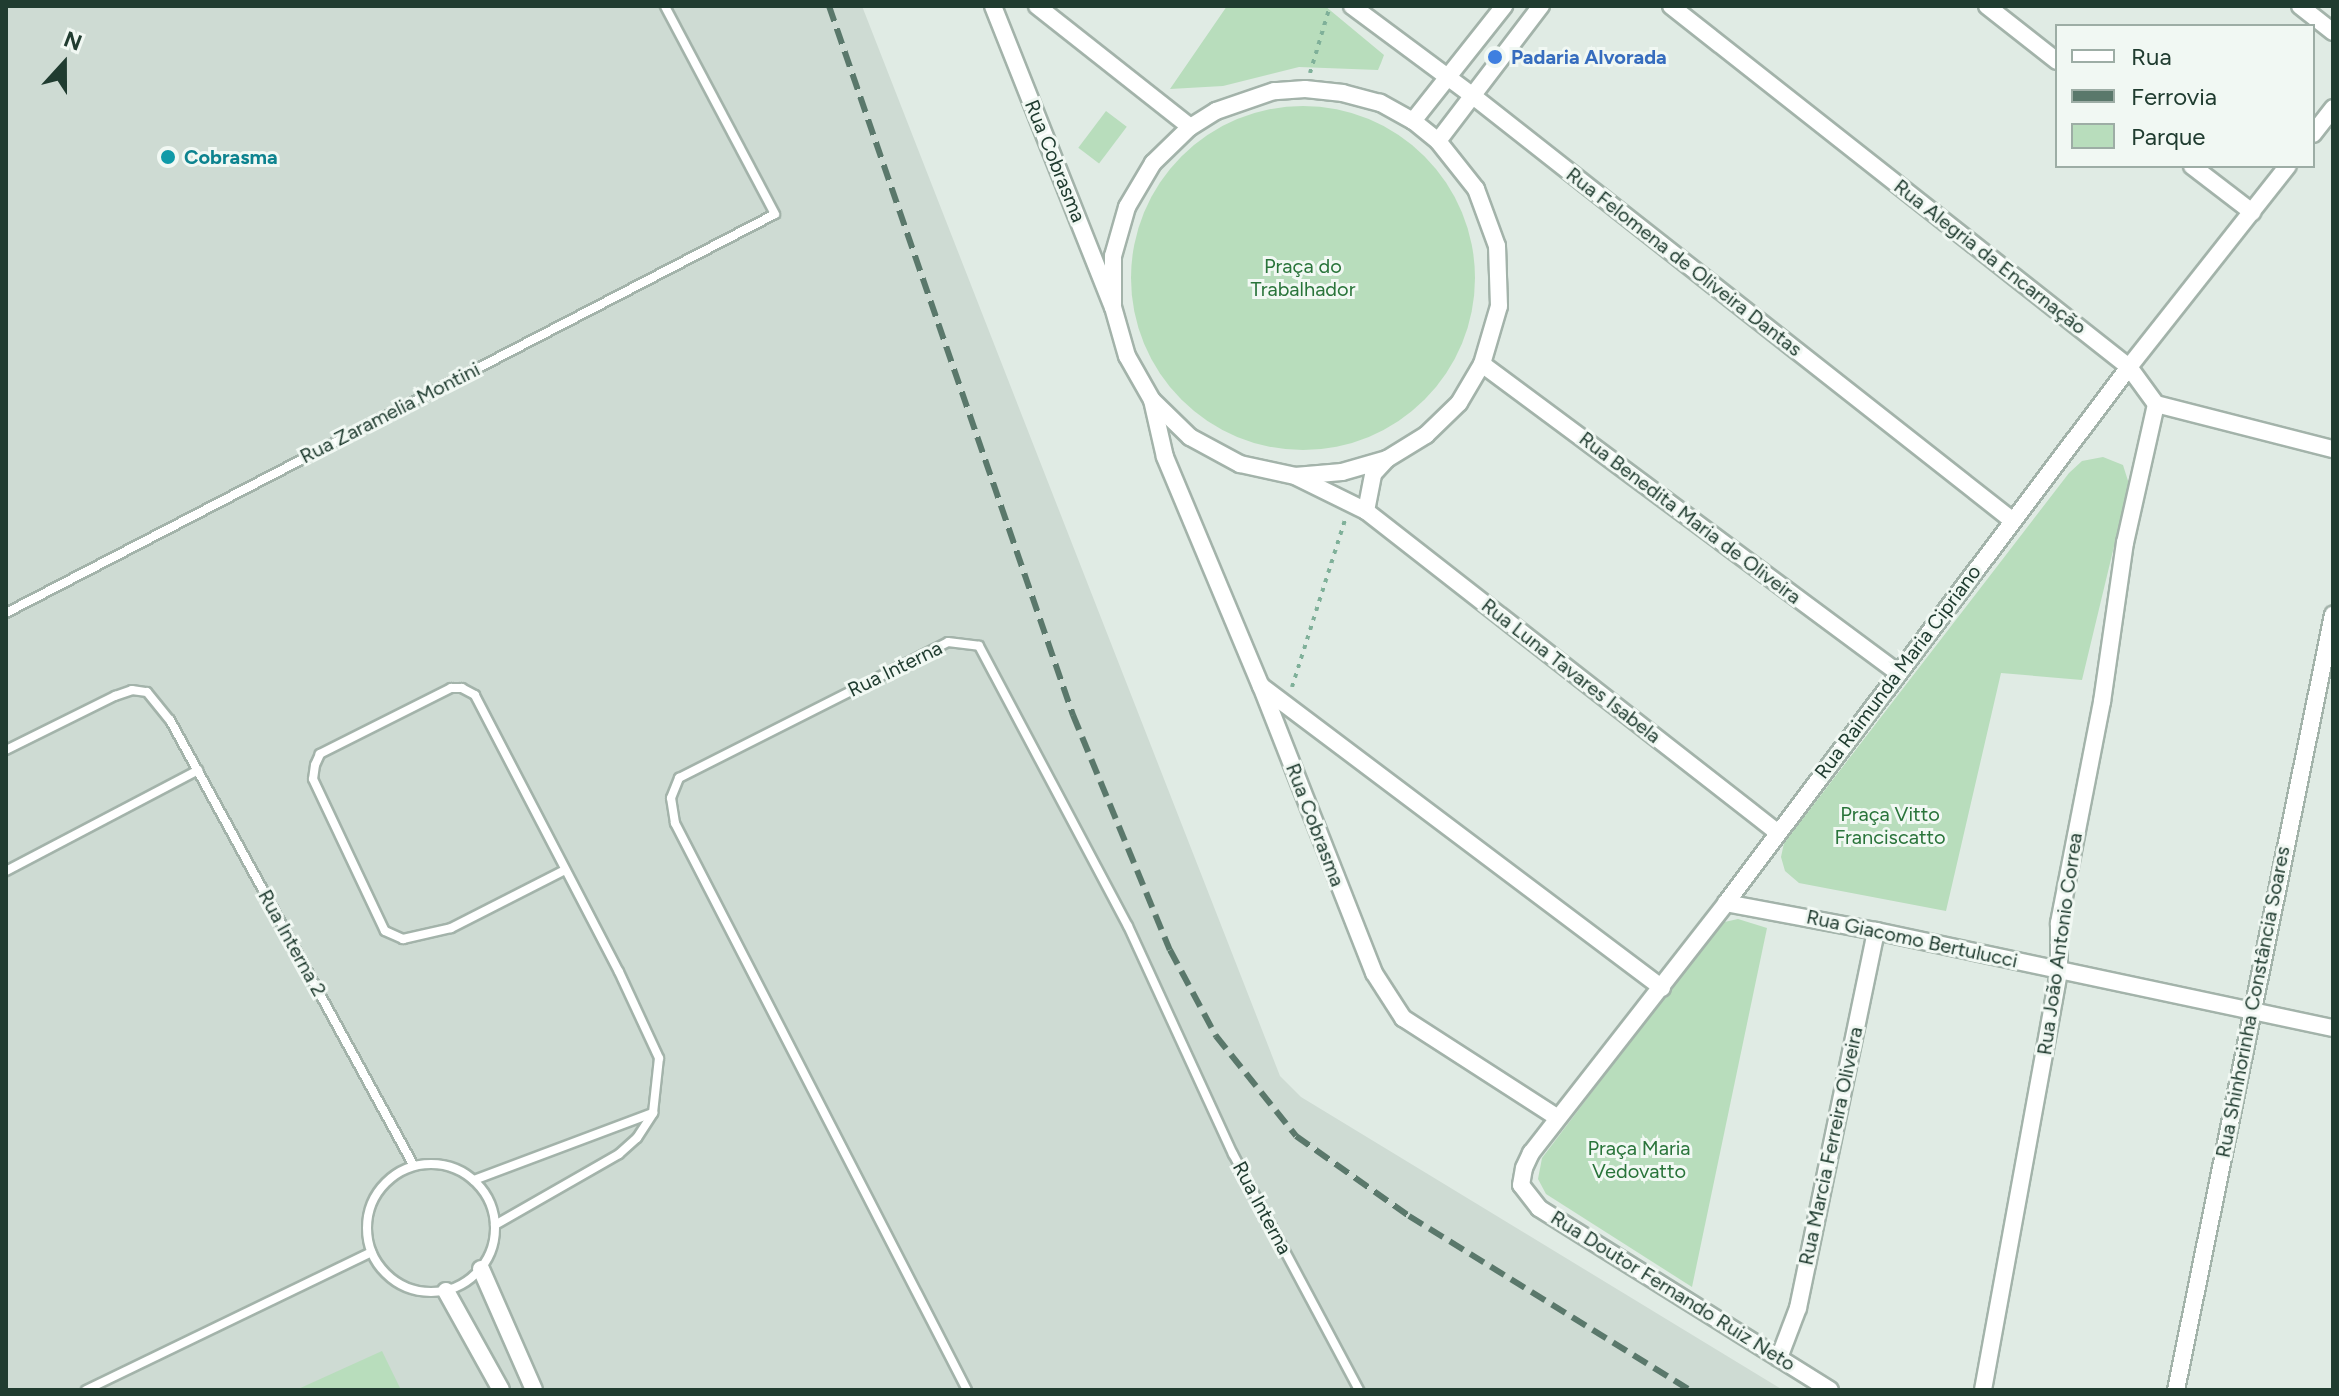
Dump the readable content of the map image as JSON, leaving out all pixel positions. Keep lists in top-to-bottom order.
{
  "streets": {
    "street": [
      "Rua Cobrasma",
      "Rua Alegria da Encarnação",
      "Rua Felomena de Oliveira Dantas",
      "Rua Benedita Maria de Oliveira",
      "Rua Luna Tavares Isabela",
      "Rua Raimunda Maria Cipriano",
      "Rua Giacomo Bertulucci",
      "Rua João Antonio Correa",
      "Rua Shinhorinha Constância Soares",
      "Rua Marcia Ferreira Oliveira",
      "Rua Doutor Fernando Ruiz Neto"
    ],
    "lane": ["Rua Zaramelia Montini", "Rua Interna", "Rua Interna 2"]
  },
  "crossings": [
    ["Rua Cobrasma", "Rua Raimunda Maria Cipriano"],
    ["Rua Alegria da Encarnação", "Rua Raimunda Maria Cipriano"],
    ["Rua Alegria da Encarnação", "Rua João Antonio Correa"],
    ["Rua Felomena de Oliveira Dantas", "Rua Raimunda Maria Cipriano"],
    ["Rua Benedita Maria de Oliveira", "Rua Raimunda Maria Cipriano"],
    ["Rua Luna Tavares Isabela", "Rua Raimunda Maria Cipriano"],
    ["Rua Raimunda Maria Cipriano", "Rua Giacomo Bertulucci"],
    ["Rua Raimunda Maria Cipriano", "Rua Doutor Fernando Ruiz Neto"],
    ["Rua Giacomo Bertulucci", "Rua João Antonio Correa"],
    ["Rua Giacomo Bertulucci", "Rua Shinhorinha Constância Soares"],
    ["Rua Giacomo Bertulucci", "Rua Marcia Ferreira Oliveira"],
    ["Rua Marcia Ferreira Oliveira", "Rua Doutor Fernando Ruiz Neto"]
  ],
  "parks": ["Praça do Trabalhador", "Praça Vitto Franciscatto", "Praça Maria Vedovatto"],
  "places": ["Padaria Alvorada", "Cobrasma"],
  "legend": ["Rua", "Ferrovia", "Parque"],
  "north": "top"
}
